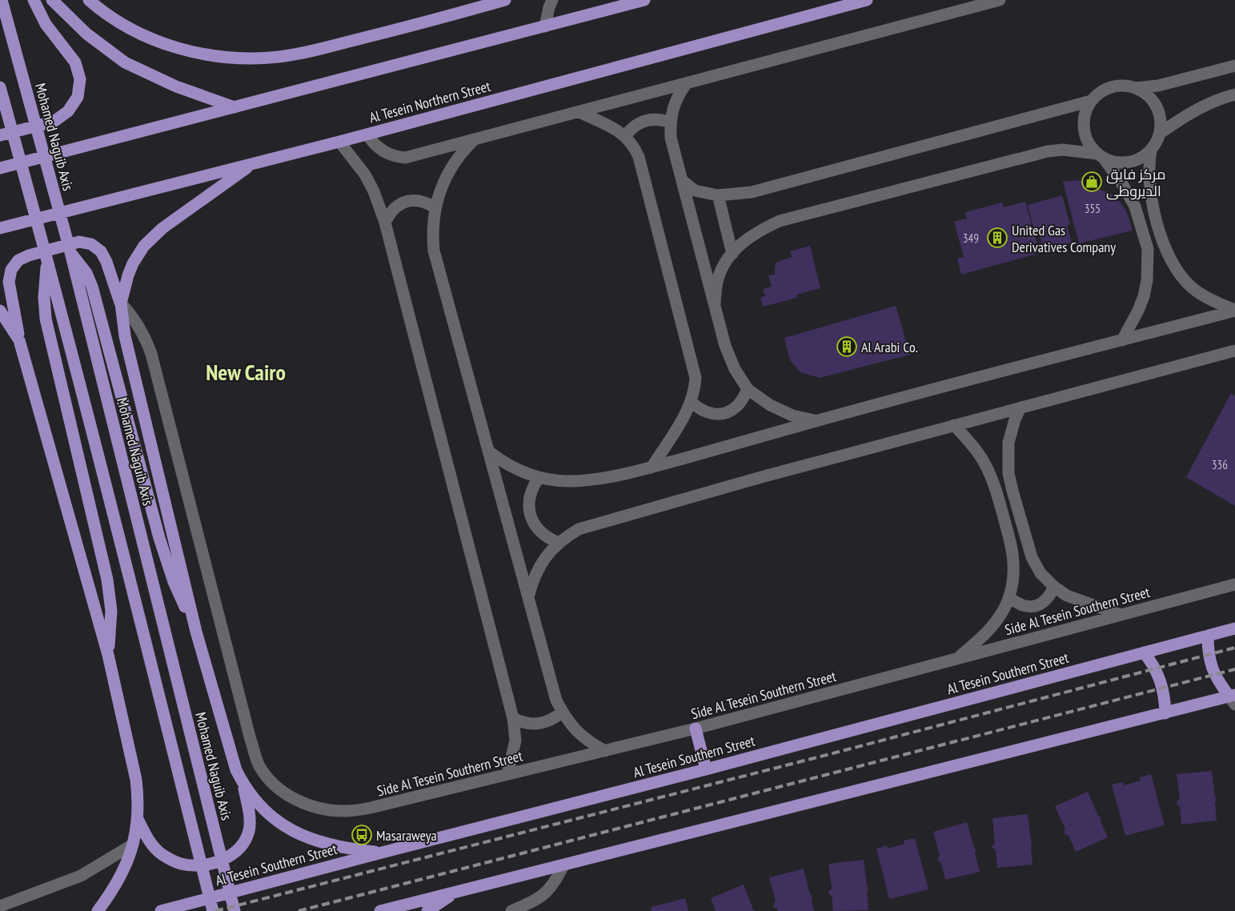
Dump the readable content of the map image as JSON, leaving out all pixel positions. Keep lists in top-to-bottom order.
{
  "streets": {
    "main road": ["Al Tesein Northern Street", "Mohamed Naguib Axis", "Al Tesein Southern Street"],
    "street": ["Side Al Tesein Southern Street"]
  },
  "districts": ["New Cairo"],
  "places": {
    "shop": ["مركز فايق الديروطى"],
    "building": ["United Gas Derivatives Company", "Al Arabi Co."],
    "bus stop": ["Masaraweya"]
  },
  "house_numbers": ["355", "349", "336"]
}
